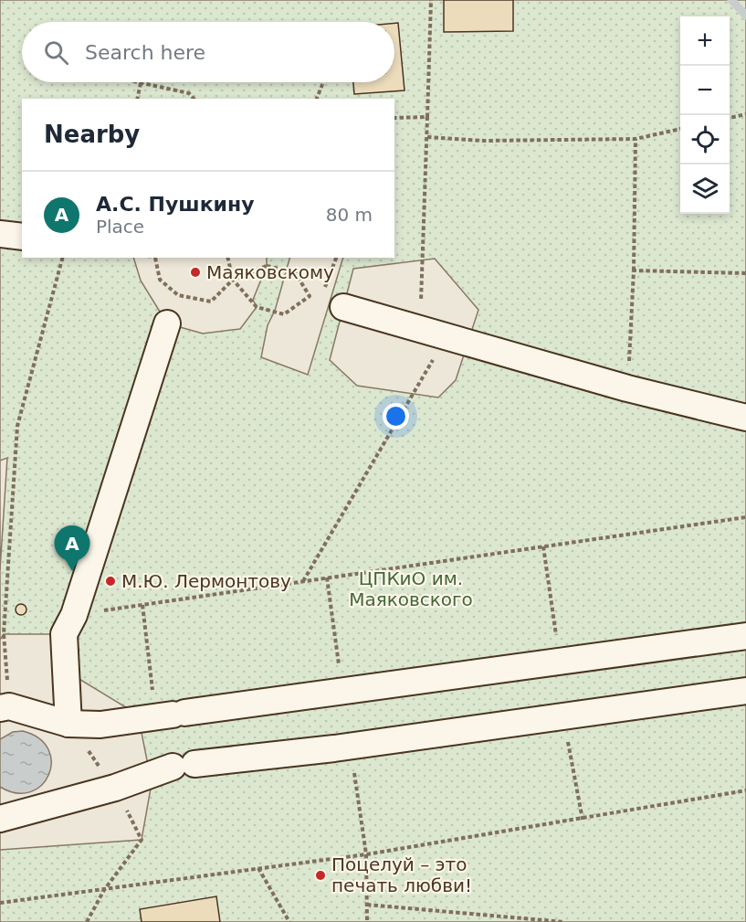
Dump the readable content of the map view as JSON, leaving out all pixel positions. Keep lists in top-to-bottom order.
{
  "parks": ["ЦПКиО им. Маяковского"],
  "places": ["Маяковскому", "М.Ю. Лермонтову", "Поцелуй – это печать любви!"],
  "page": {
    "map_buttons": ["+", "−"],
    "search": "Search here",
    "heading": "Nearby",
    "list": [
      {
        "mark": "A",
        "name": "А.С. Пушкину",
        "note": "Place",
        "value": "80 m"
      }
    ],
    "pins": "A"
  }
}
